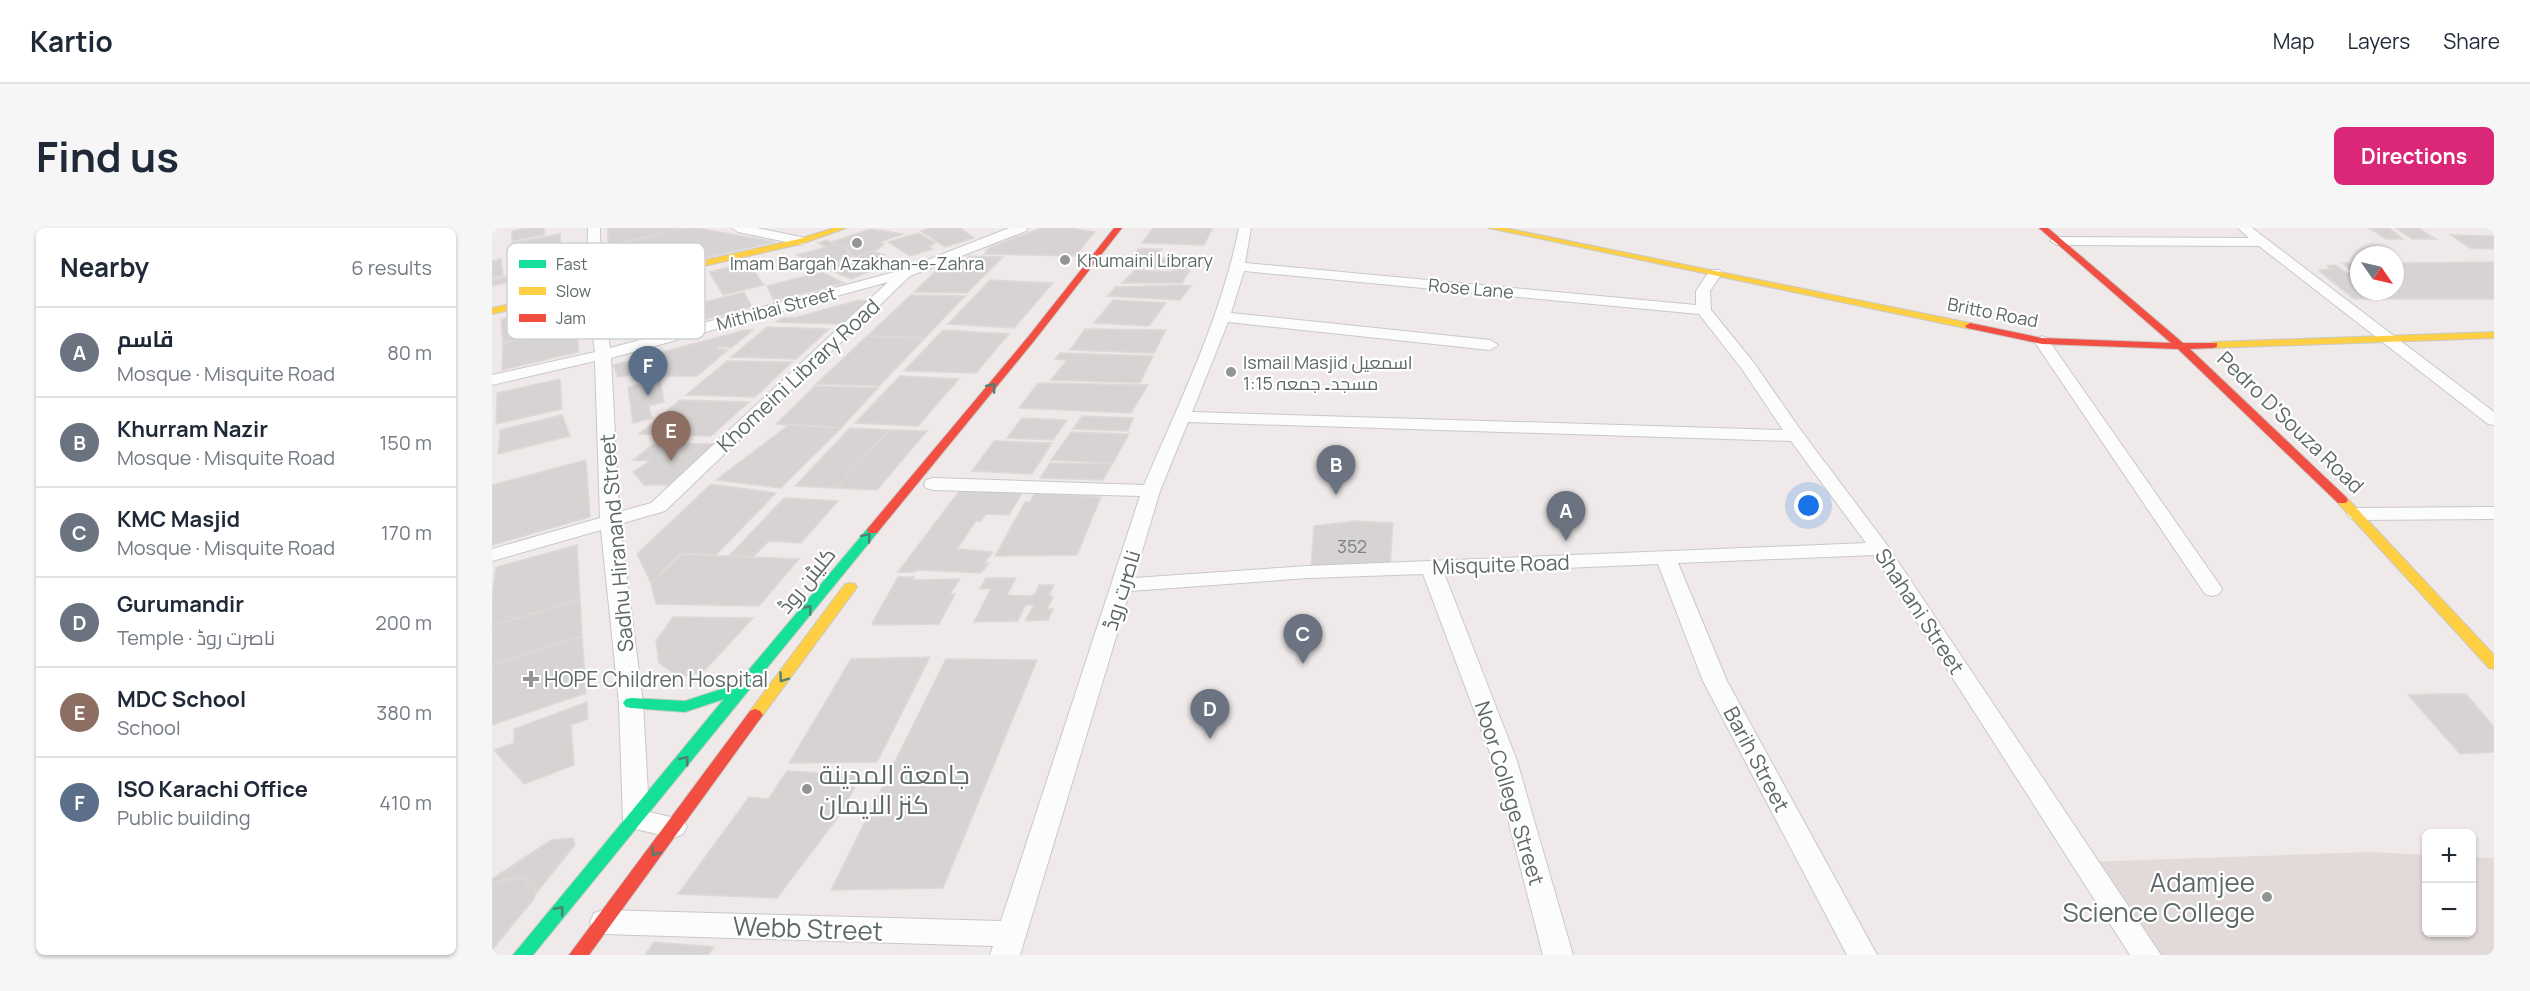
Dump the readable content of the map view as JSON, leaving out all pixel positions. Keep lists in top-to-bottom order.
{
  "streets": {
    "street": [
      "Rose Lane",
      "Mithibai Street",
      "Britto Road",
      "Khomeini Library Road",
      "Pedro D'Souza Road",
      "Sadhu Hiranand Street",
      "Misquite Road",
      "کلیٹن روڈ",
      "ناصرت روڈ",
      "Shahani Street",
      "Barih Street",
      "Noor College Street",
      "Webb Street"
    ]
  },
  "crossings": [
    ["Rose Lane", "ناصرت روڈ"],
    ["Rose Lane", "Shahani Street"],
    ["Mithibai Street", "Khomeini Library Road"],
    ["Mithibai Street", "Sadhu Hiranand Street"],
    ["Britto Road", "Pedro D'Souza Road"],
    ["Khomeini Library Road", "Sadhu Hiranand Street"],
    ["Sadhu Hiranand Street", "کلیٹن روڈ"],
    ["Misquite Road", "ناصرت روڈ"],
    ["Misquite Road", "Shahani Street"],
    ["Misquite Road", "Barih Street"],
    ["Misquite Road", "Noor College Street"],
    ["کلیٹن روڈ", "Webb Street"],
    ["ناصرت روڈ", "Webb Street"]
  ],
  "places": {
    "other": [
      "Imam Bargah Azakhan-e-Zahra",
      "Khumaini Library",
      "Ismail Masjid اسمعیل مسجد۔ جمعہ 1:15",
      "جامعة المدينة كنز الايمان",
      "Adamjee Science College"
    ],
    "health": ["HOPE Children Hospital"]
  },
  "house_numbers": ["352"],
  "legend": ["Fast", "Slow", "Jam"],
  "north": "bottom right",
  "page": {
    "header": "Kartio",
    "nav": ["Map", "Layers", "Share"],
    "title": "Find us",
    "buttons": "Directions",
    "heading": ["Nearby", "6 results"],
    "list": [
      {
        "mark": "A",
        "name": "قاسم",
        "note": "Mosque · Misquite Road",
        "value": "80 m"
      },
      {
        "mark": "B",
        "name": "Khurram Nazir",
        "note": "Mosque · Misquite Road",
        "value": "150 m"
      },
      {
        "mark": "C",
        "name": "KMC Masjid",
        "note": "Mosque · Misquite Road",
        "value": "170 m"
      },
      {
        "mark": "D",
        "name": "Gurumandir",
        "note": "Temple · ناصرت روڈ",
        "value": "200 m"
      },
      {
        "mark": "E",
        "name": "MDC School",
        "note": "School",
        "value": "380 m"
      },
      {
        "mark": "F",
        "name": "ISO Karachi Office",
        "note": "Public building",
        "value": "410 m"
      }
    ],
    "pins": [
      "F",
      "E",
      "B",
      "A",
      "C",
      "D"
    ],
    "map_buttons": ["+", "−"]
  }
}
